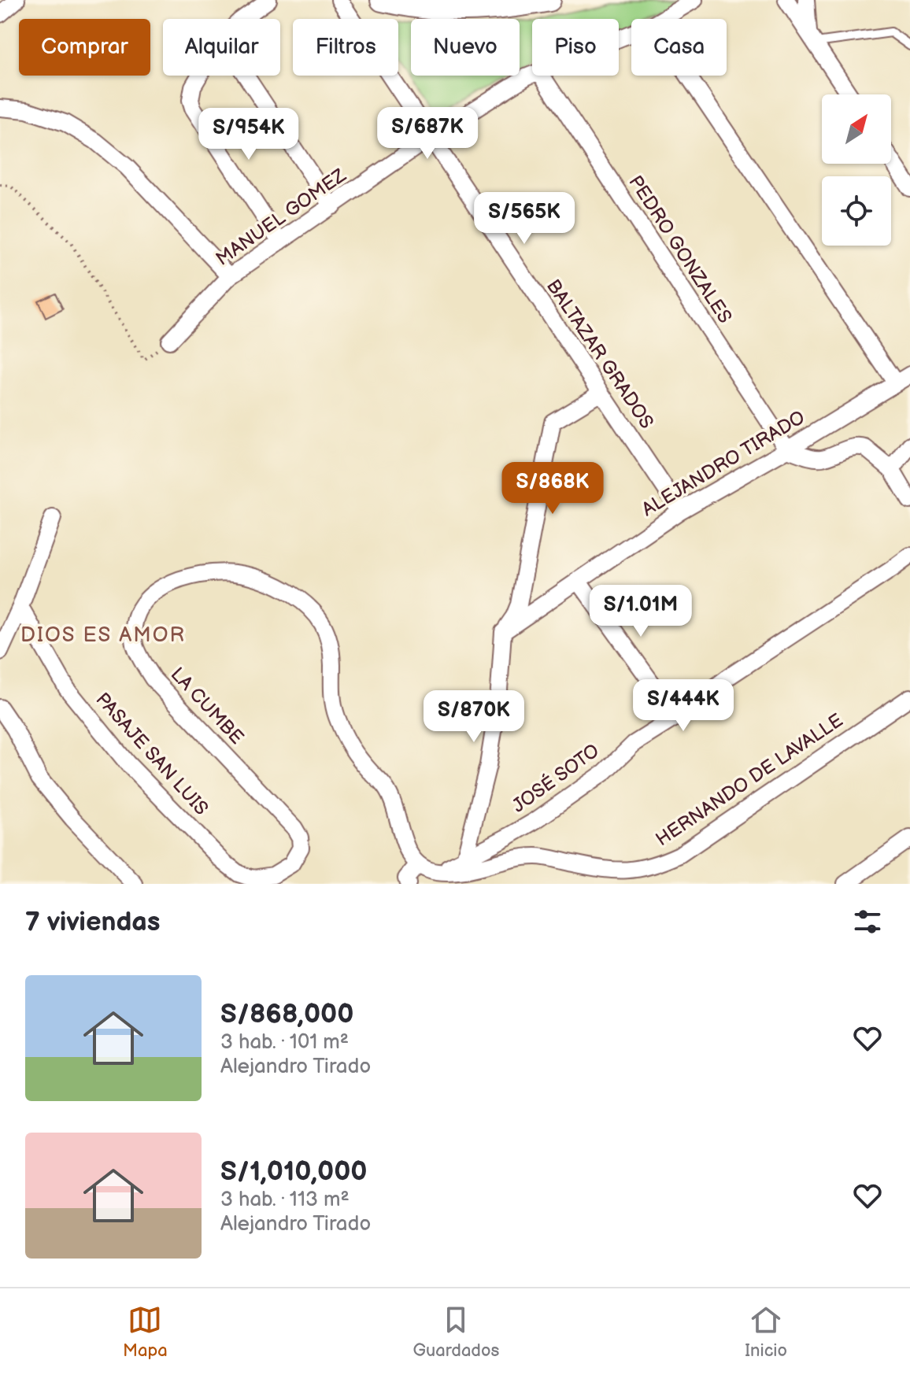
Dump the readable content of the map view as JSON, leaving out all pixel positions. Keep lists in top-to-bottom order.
{
  "streets": {
    "street": [
      "MANUEL GOMEZ",
      "PEDRO GONZALES",
      "BALTAZAR GRADOS",
      "ALEJANDRO TIRADO",
      "LA CUMBE",
      "PASAJE SAN LUIS",
      "JOSÉ SOTO",
      "HERNANDO DE LAVALLE"
    ]
  },
  "crossings": [
    ["MANUEL GOMEZ", "BALTAZAR GRADOS"],
    ["PEDRO GONZALES", "ALEJANDRO TIRADO"],
    ["BALTAZAR GRADOS", "ALEJANDRO TIRADO"],
    ["LA CUMBE", "PASAJE SAN LUIS"],
    ["LA CUMBE", "HERNANDO DE LAVALLE"],
    ["JOSÉ SOTO", "HERNANDO DE LAVALLE"]
  ],
  "districts": ["DIOS ES AMOR"],
  "north": "top right",
  "page": {
    "chip": [
      "Comprar",
      "Alquilar",
      "Filtros",
      "Nuevo",
      "Piso",
      "Casa"
    ],
    "price": [
      "S/687K",
      "S/954K",
      "S/565K",
      "S/868K",
      "S/1.01M",
      "S/444K",
      "S/870K"
    ],
    "heading": "7 viviendas",
    "list": [
      {
        "name": "S/868,000",
        "note": "3 hab. · 101 m² · Alejandro Tirado"
      },
      {
        "name": "S/1,010,000",
        "note": "3 hab. · 113 m² · Alejandro Tirado"
      }
    ],
    "tabs": ["Mapa", "Guardados", "Inicio"]
  }
}
